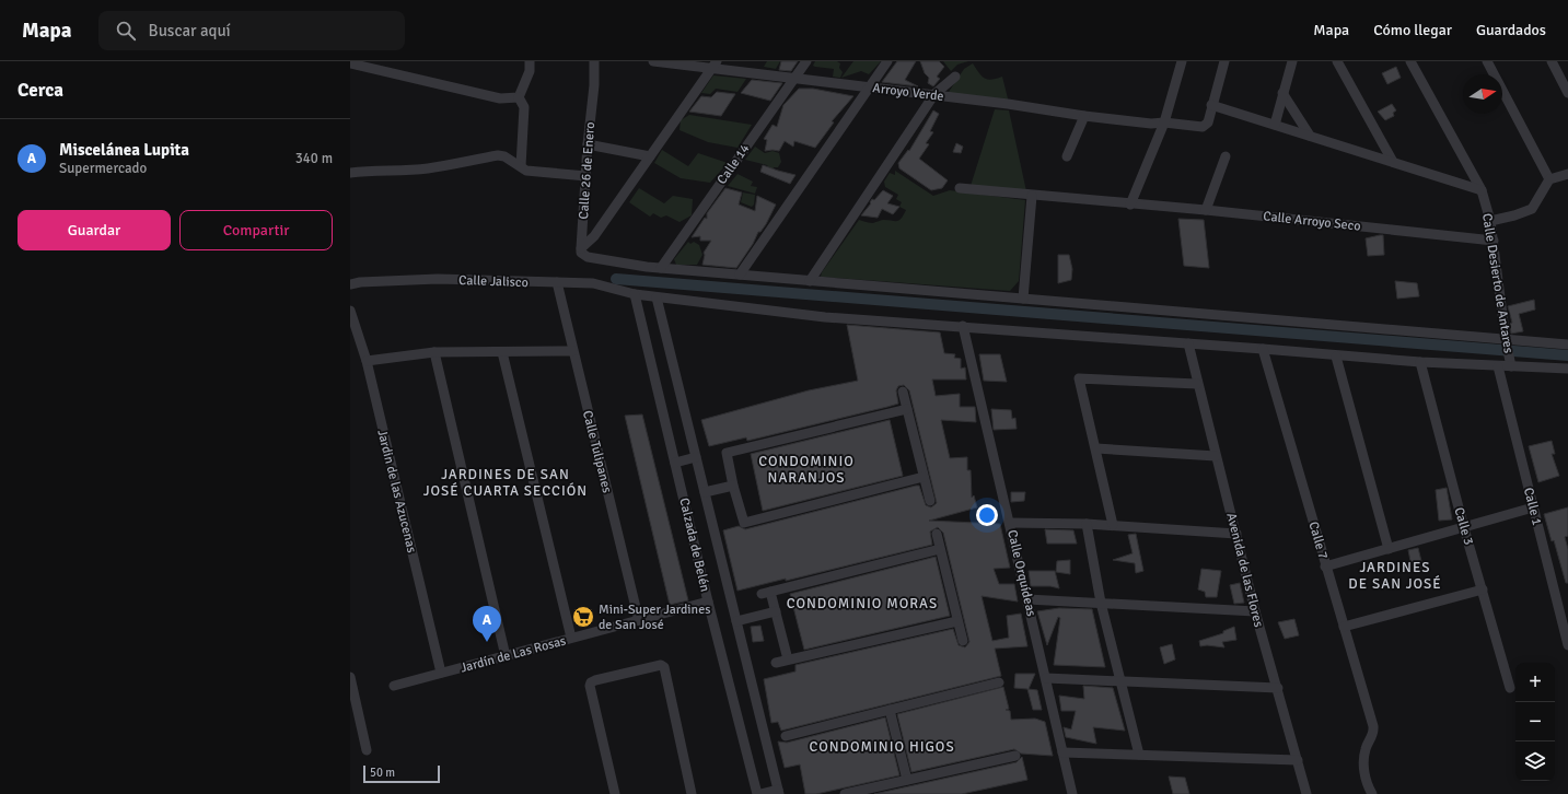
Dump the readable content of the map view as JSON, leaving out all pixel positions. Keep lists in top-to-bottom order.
{
  "streets": {
    "street": [
      "Arroyo Verde",
      "Calle 14",
      "Calle 26 de Enero",
      "Calle Arroyo Seco",
      "Calle Jalisco",
      "Calle Desierto de Antares",
      "Calle Tulipanes",
      "Jardin de las Azucenas",
      "Calle 1",
      "Calle 3",
      "Calle 7",
      "Calzada de Belén",
      "Avenida de las Flores",
      "Calle Orquídeas",
      "Jardín de Las Rosas"
    ]
  },
  "crossings": [
    ["Arroyo Verde", "Calle 14"],
    ["Calle Arroyo Seco", "Calle Desierto de Antares"],
    ["Calle Jalisco", "Calle Desierto de Antares"],
    ["Calle Jalisco", "Calle Tulipanes"],
    ["Calle Jalisco", "Calle 1"],
    ["Calle Jalisco", "Calle 3"],
    ["Calle Jalisco", "Calle 7"],
    ["Calle Jalisco", "Calzada de Belén"],
    ["Calle Jalisco", "Avenida de las Flores"],
    ["Calle Jalisco", "Calle Orquídeas"],
    ["Calle Tulipanes", "Jardín de Las Rosas"],
    ["Jardin de las Azucenas", "Jardín de Las Rosas"],
    ["Calzada de Belén", "Jardín de Las Rosas"]
  ],
  "districts": [
    "CONDOMINIO NARANJOS",
    "JARDINES DE SAN JOSÉ CUARTA SECCIÓN",
    "JARDINES DE SAN JOSÉ",
    "CONDOMINIO MORAS",
    "CONDOMINIO HIGOS"
  ],
  "places": {
    "supermarket": ["Mini-Super Jardines de San José"]
  },
  "scale_bar": "50 m",
  "north": "right",
  "page": {
    "header": "Mapa",
    "search": "Buscar aquí",
    "nav": ["Mapa", "Cómo llegar", "Guardados"],
    "heading": "Cerca",
    "list": [
      {
        "mark": "A",
        "name": "Miscelánea Lupita",
        "note": "Supermercado",
        "value": "340 m"
      }
    ],
    "buttons": ["Guardar", "Compartir"],
    "pins": "A",
    "map_buttons": ["+", "−"],
    "scale": "50 m"
  }
}
